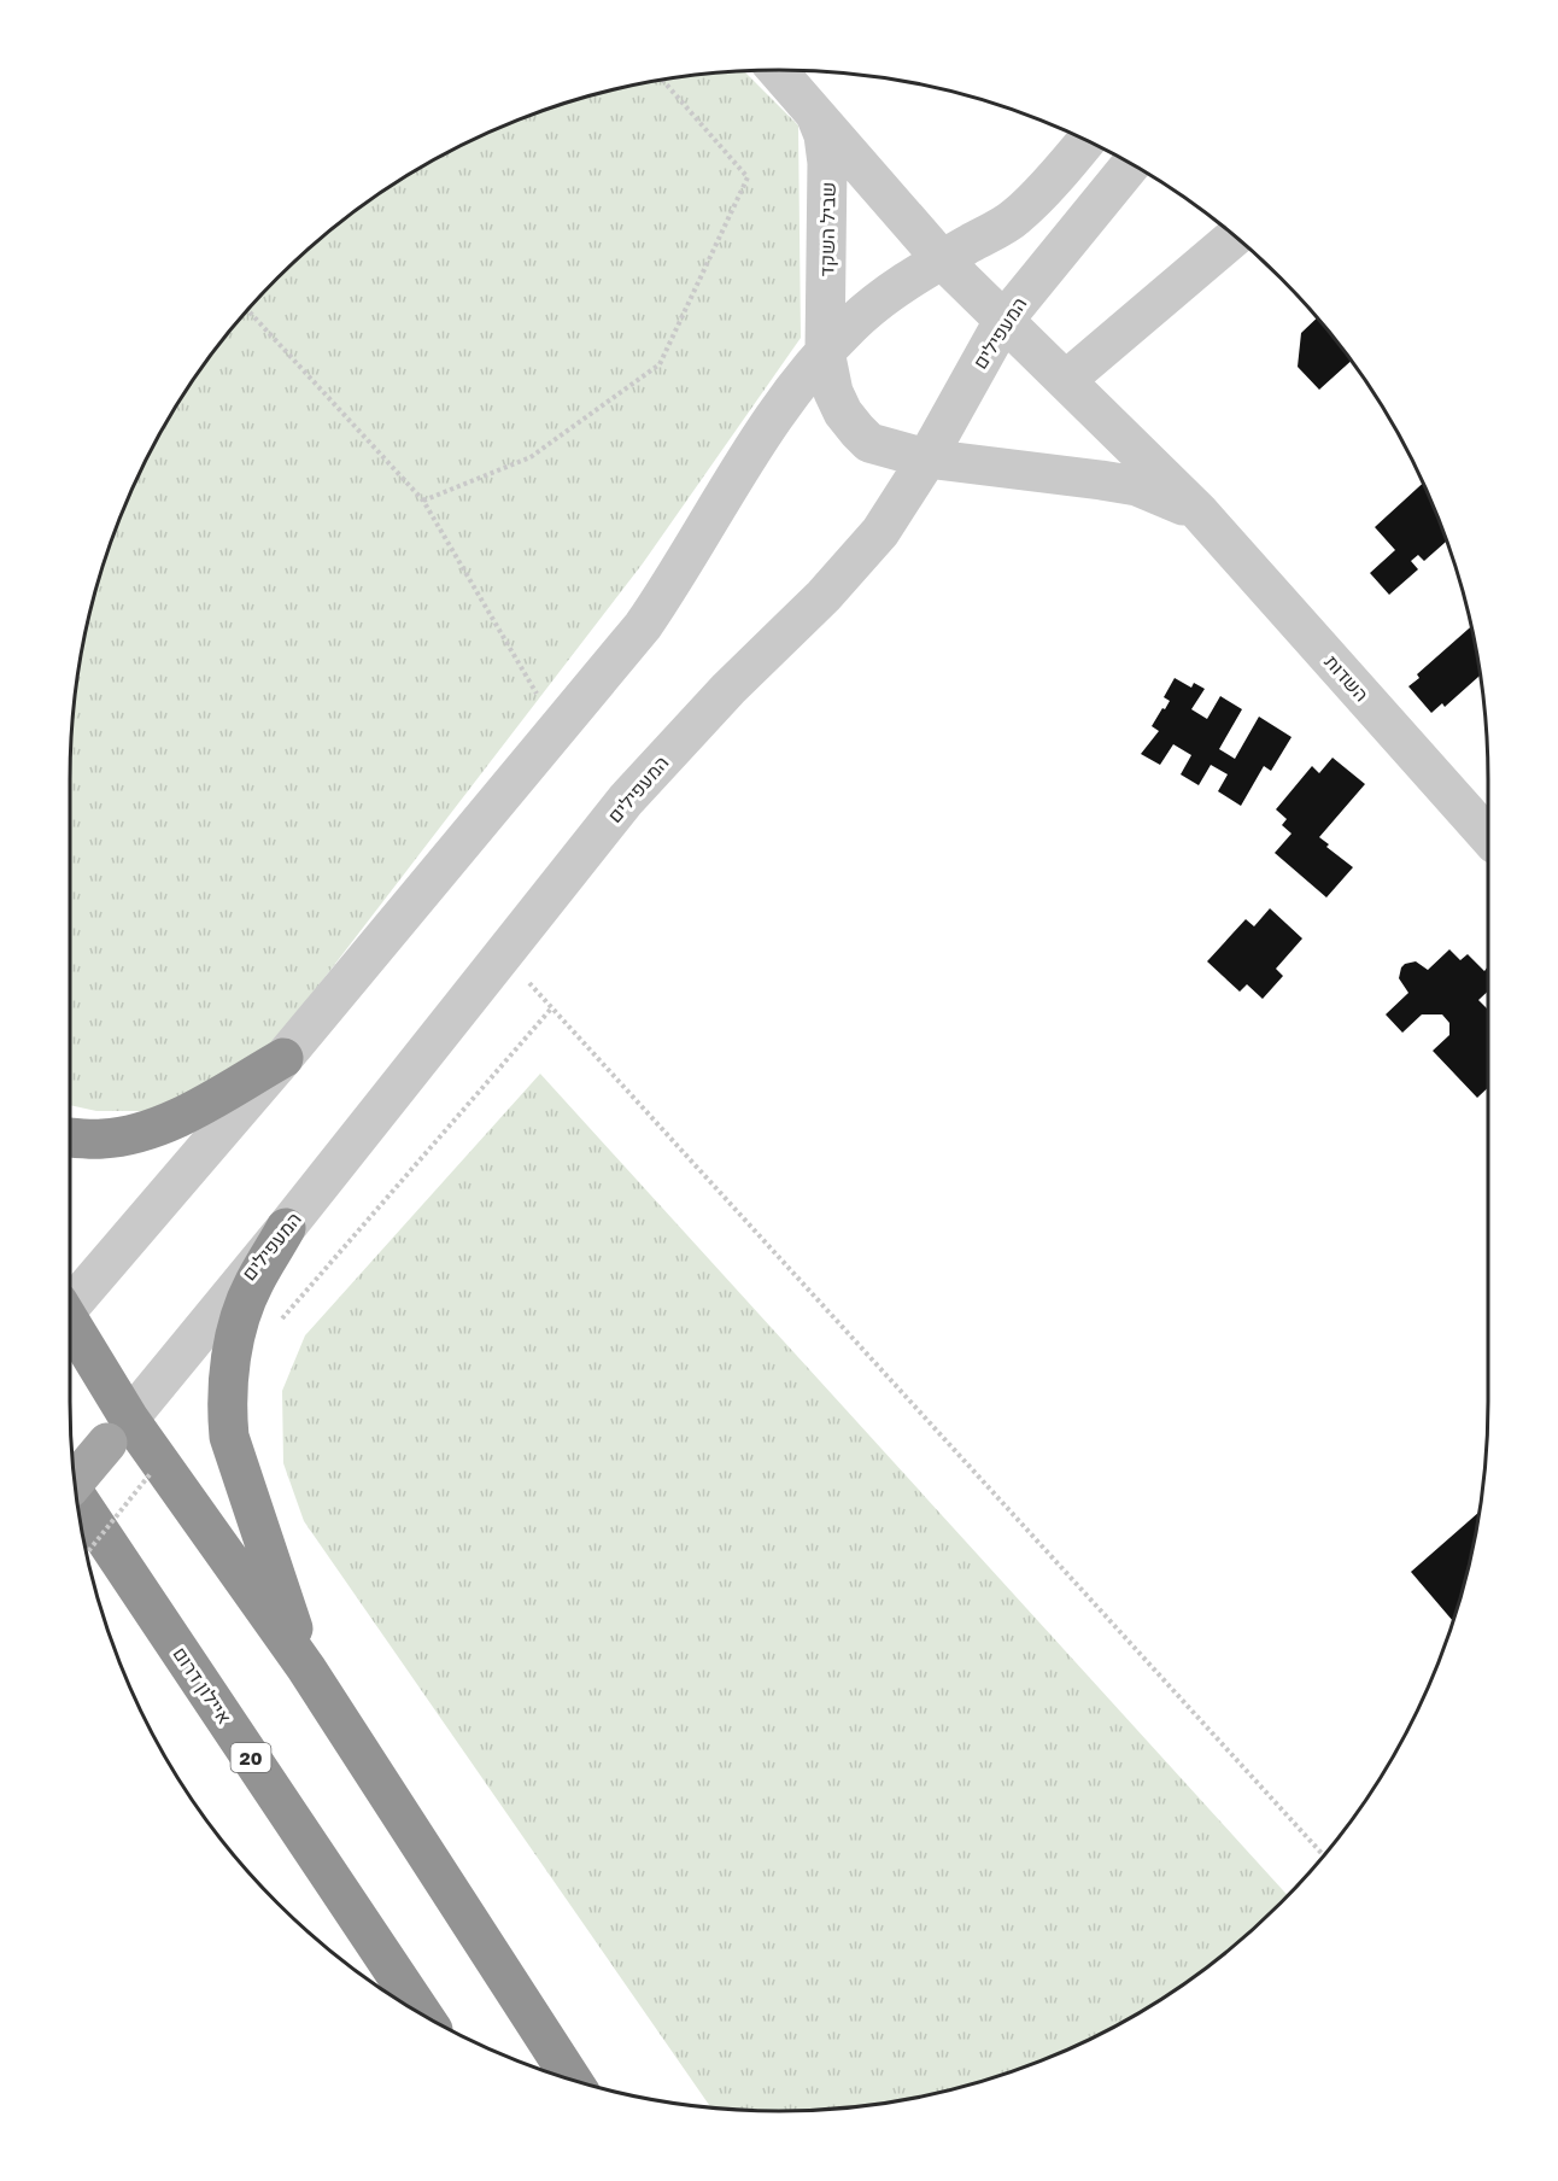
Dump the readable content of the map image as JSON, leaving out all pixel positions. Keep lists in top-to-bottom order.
{
  "streets": {
    "highway": ["איילון דרום", "20"],
    "street": ["שביל השקד", "המעפילים", "השדות"]
  },
  "crossings": [
    ["שביל השקד", "השדות"],
    ["המעפילים", "השדות"]
  ]
}
